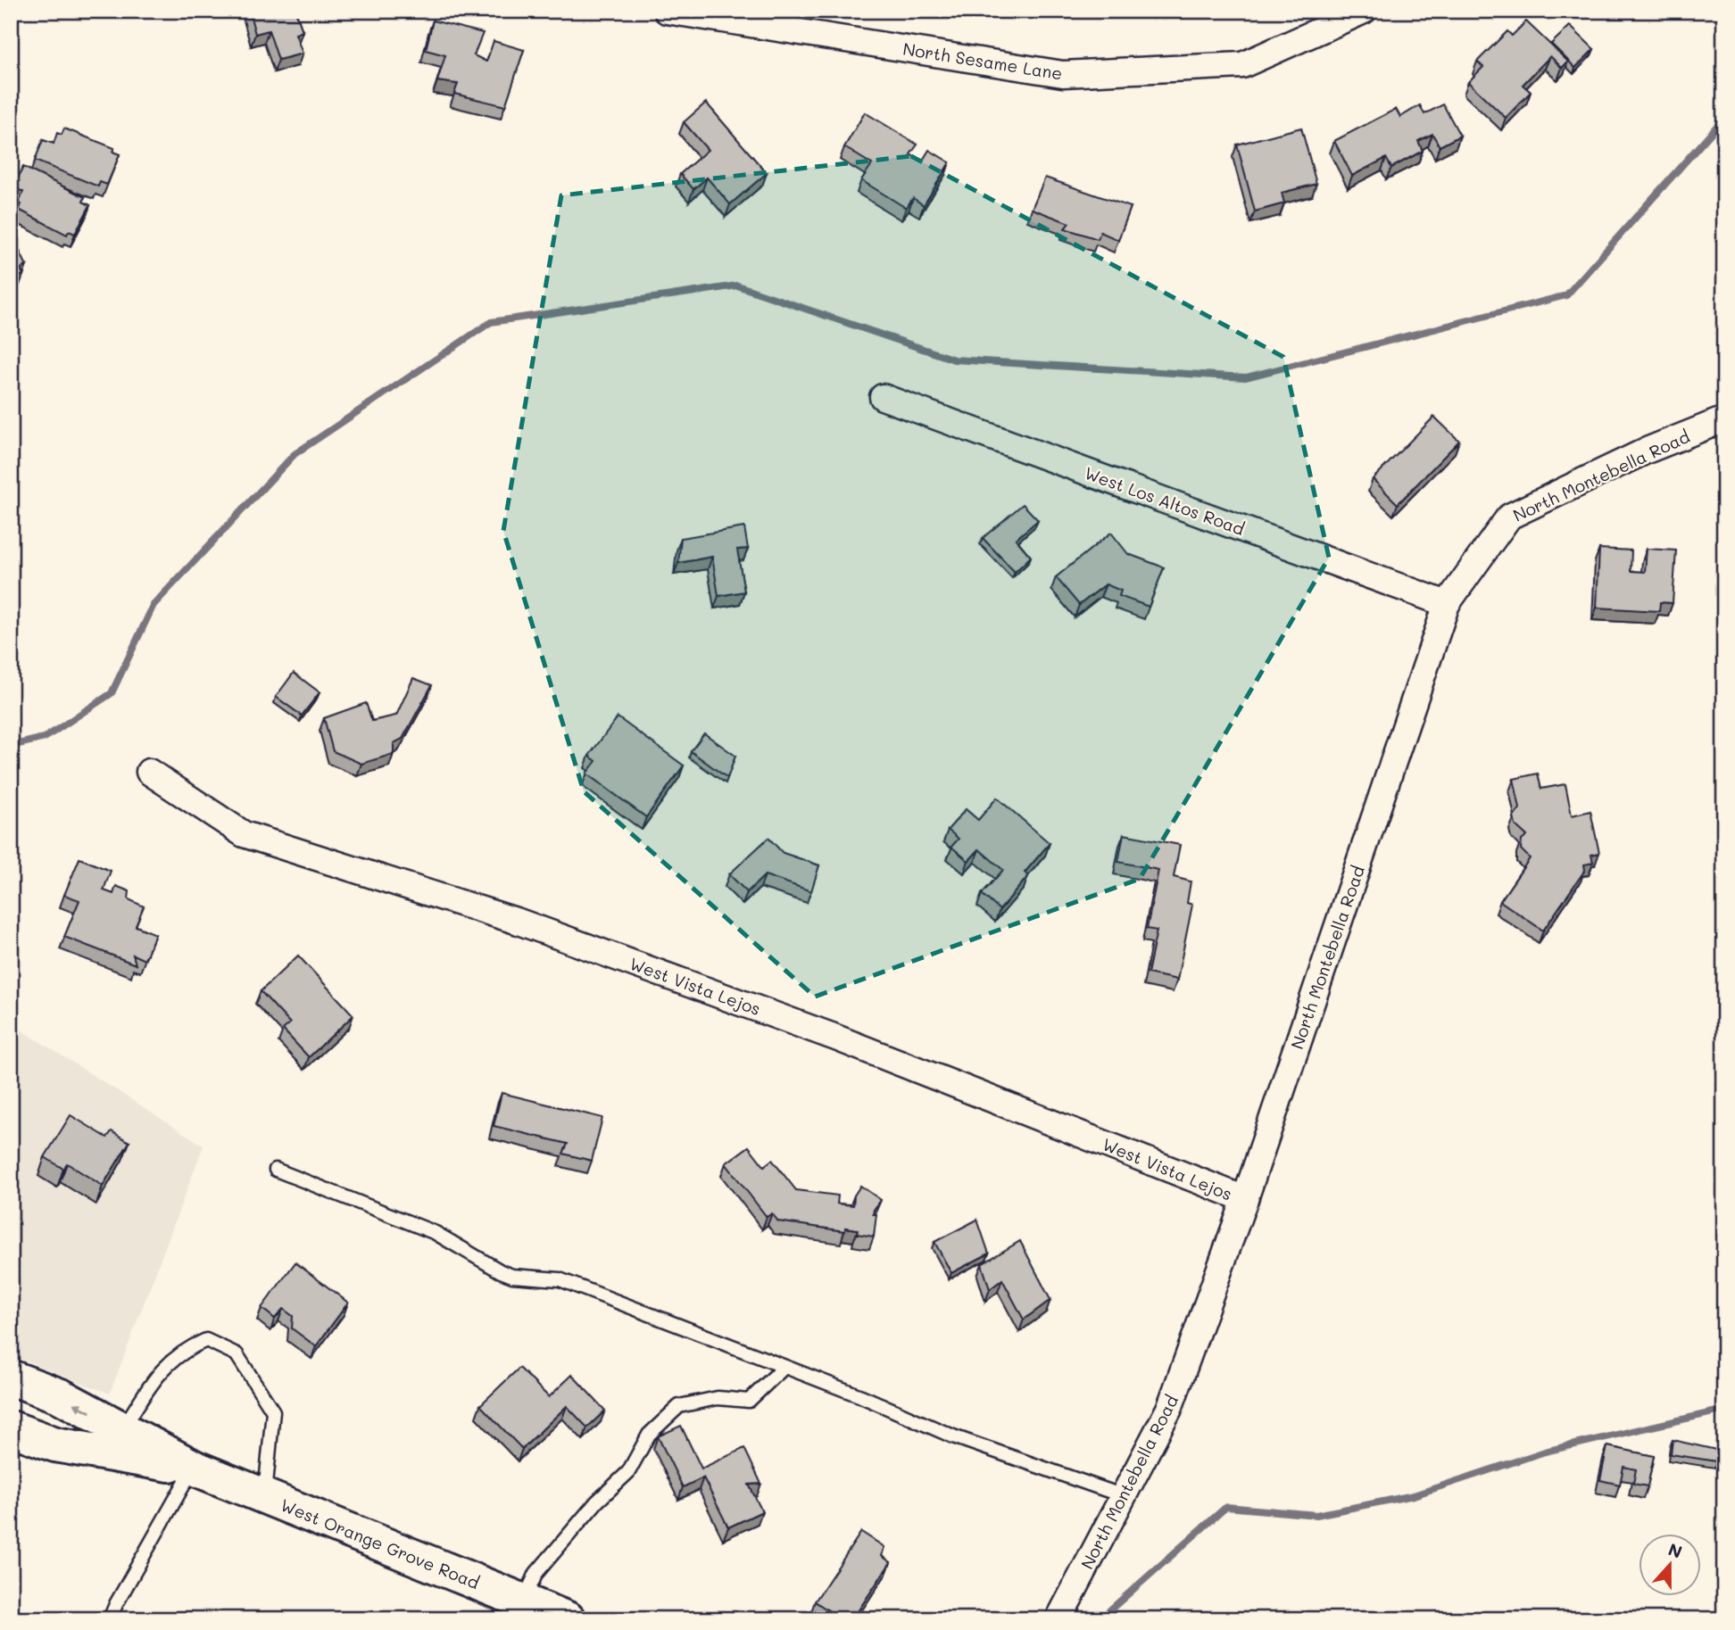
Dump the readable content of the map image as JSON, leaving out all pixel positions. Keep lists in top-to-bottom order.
{
  "streets": {
    "main road": ["West Orange Grove Road"],
    "street": [
      "North Sesame Lane",
      "North Montebella Road",
      "West Los Altos Road",
      "West Vista Lejos"
    ]
  },
  "crossings": [
    ["North Montebella Road", "West Los Altos Road"],
    ["North Montebella Road", "West Vista Lejos"]
  ],
  "north": "top"
}
